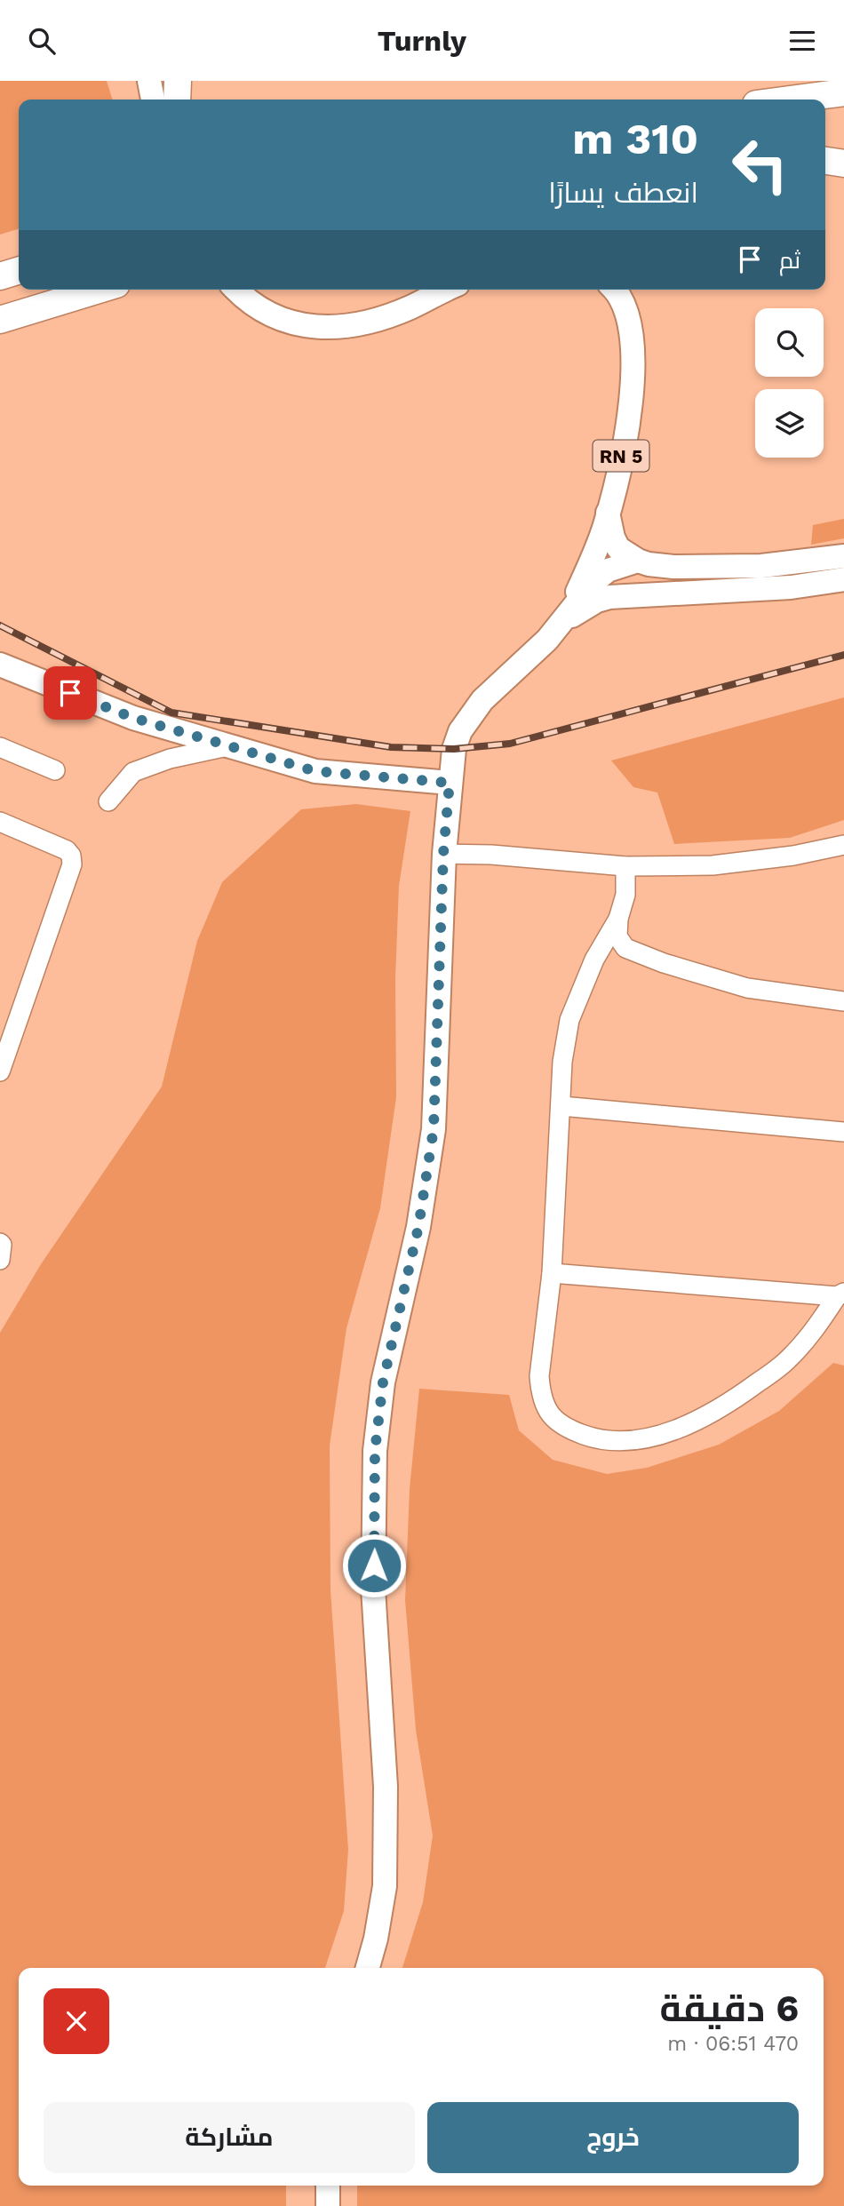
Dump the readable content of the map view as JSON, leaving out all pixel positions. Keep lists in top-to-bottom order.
{
  "streets": {
    "main road": ["RN 5"]
  },
  "page": {
    "header": "Turnly",
    "turn": ["310 m", "انعطف يسارًا"],
    "then": "ثم",
    "heading": ["6 دقيقة", "470 m · 06:51"],
    "buttons": ["خروج", "مشاركة"]
  }
}
